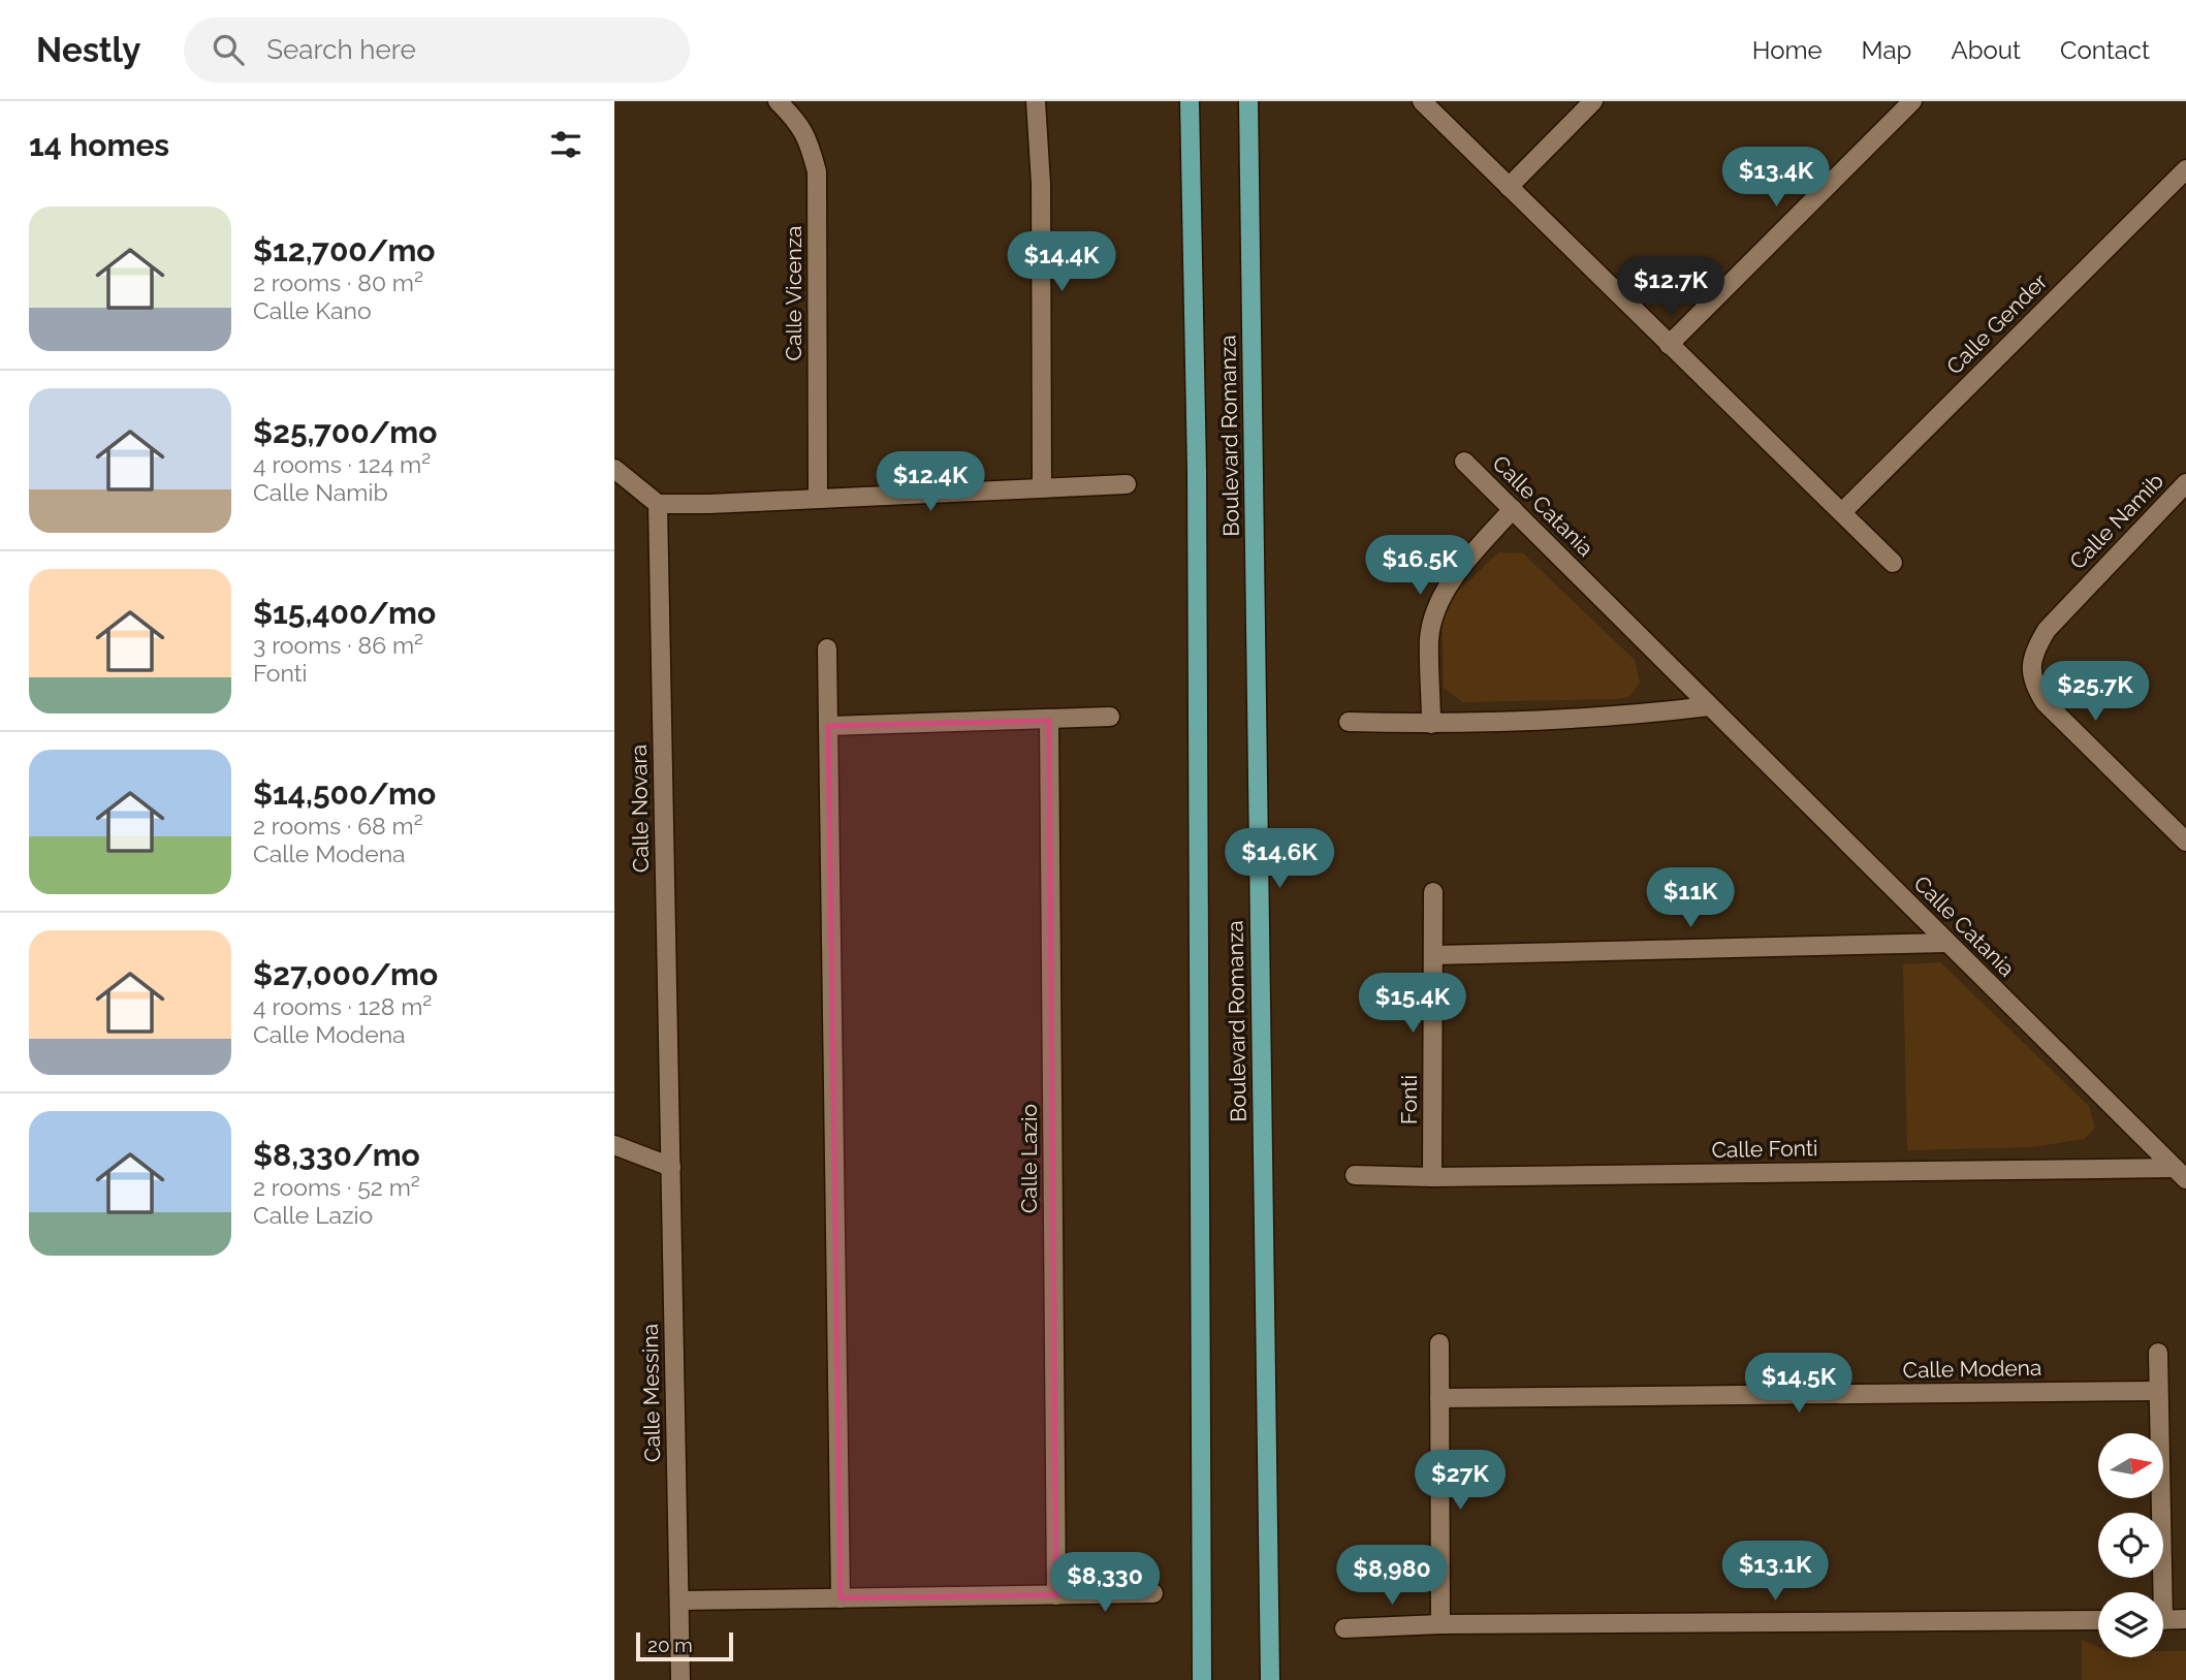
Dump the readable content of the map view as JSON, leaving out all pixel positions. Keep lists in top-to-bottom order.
{
  "streets": {
    "main road": ["Boulevard Romanza"],
    "street": [
      "Calle Vicenza",
      "Calle Gender",
      "Calle Catania",
      "Calle Namib",
      "Calle Novara",
      "Fonti",
      "Calle Fonti",
      "Calle Lazio",
      "Calle Modena",
      "Calle Messina"
    ]
  },
  "crossings": [
    ["Calle Catania", "Calle Fonti"],
    ["Calle Novara", "Calle Messina"],
    ["Fonti", "Calle Fonti"]
  ],
  "scale_bar": "20 m",
  "north": "right",
  "page": {
    "header": "Nestly",
    "search": "Search here",
    "nav": [
      "Home",
      "Map",
      "About",
      "Contact"
    ],
    "heading": "14 homes",
    "price": [
      "$13.4K",
      "$14.4K",
      "$12.7K",
      "$12.4K",
      "$16.5K",
      "$25.7K",
      "$14.6K",
      "$11K",
      "$15.4K",
      "$14.5K",
      "$27K",
      "$13.1K",
      "$8,980",
      "$8,330"
    ],
    "list": [
      {
        "name": "$12,700/mo",
        "note": "2 rooms · 80 m² · Calle Kano"
      },
      {
        "name": "$25,700/mo",
        "note": "4 rooms · 124 m² · Calle Namib"
      },
      {
        "name": "$15,400/mo",
        "note": "3 rooms · 86 m² · Fonti"
      },
      {
        "name": "$14,500/mo",
        "note": "2 rooms · 68 m² · Calle Modena"
      },
      {
        "name": "$27,000/mo",
        "note": "4 rooms · 128 m² · Calle Modena"
      },
      {
        "name": "$8,330/mo",
        "note": "2 rooms · 52 m² · Calle Lazio"
      }
    ],
    "scale": "20 m"
  }
}
